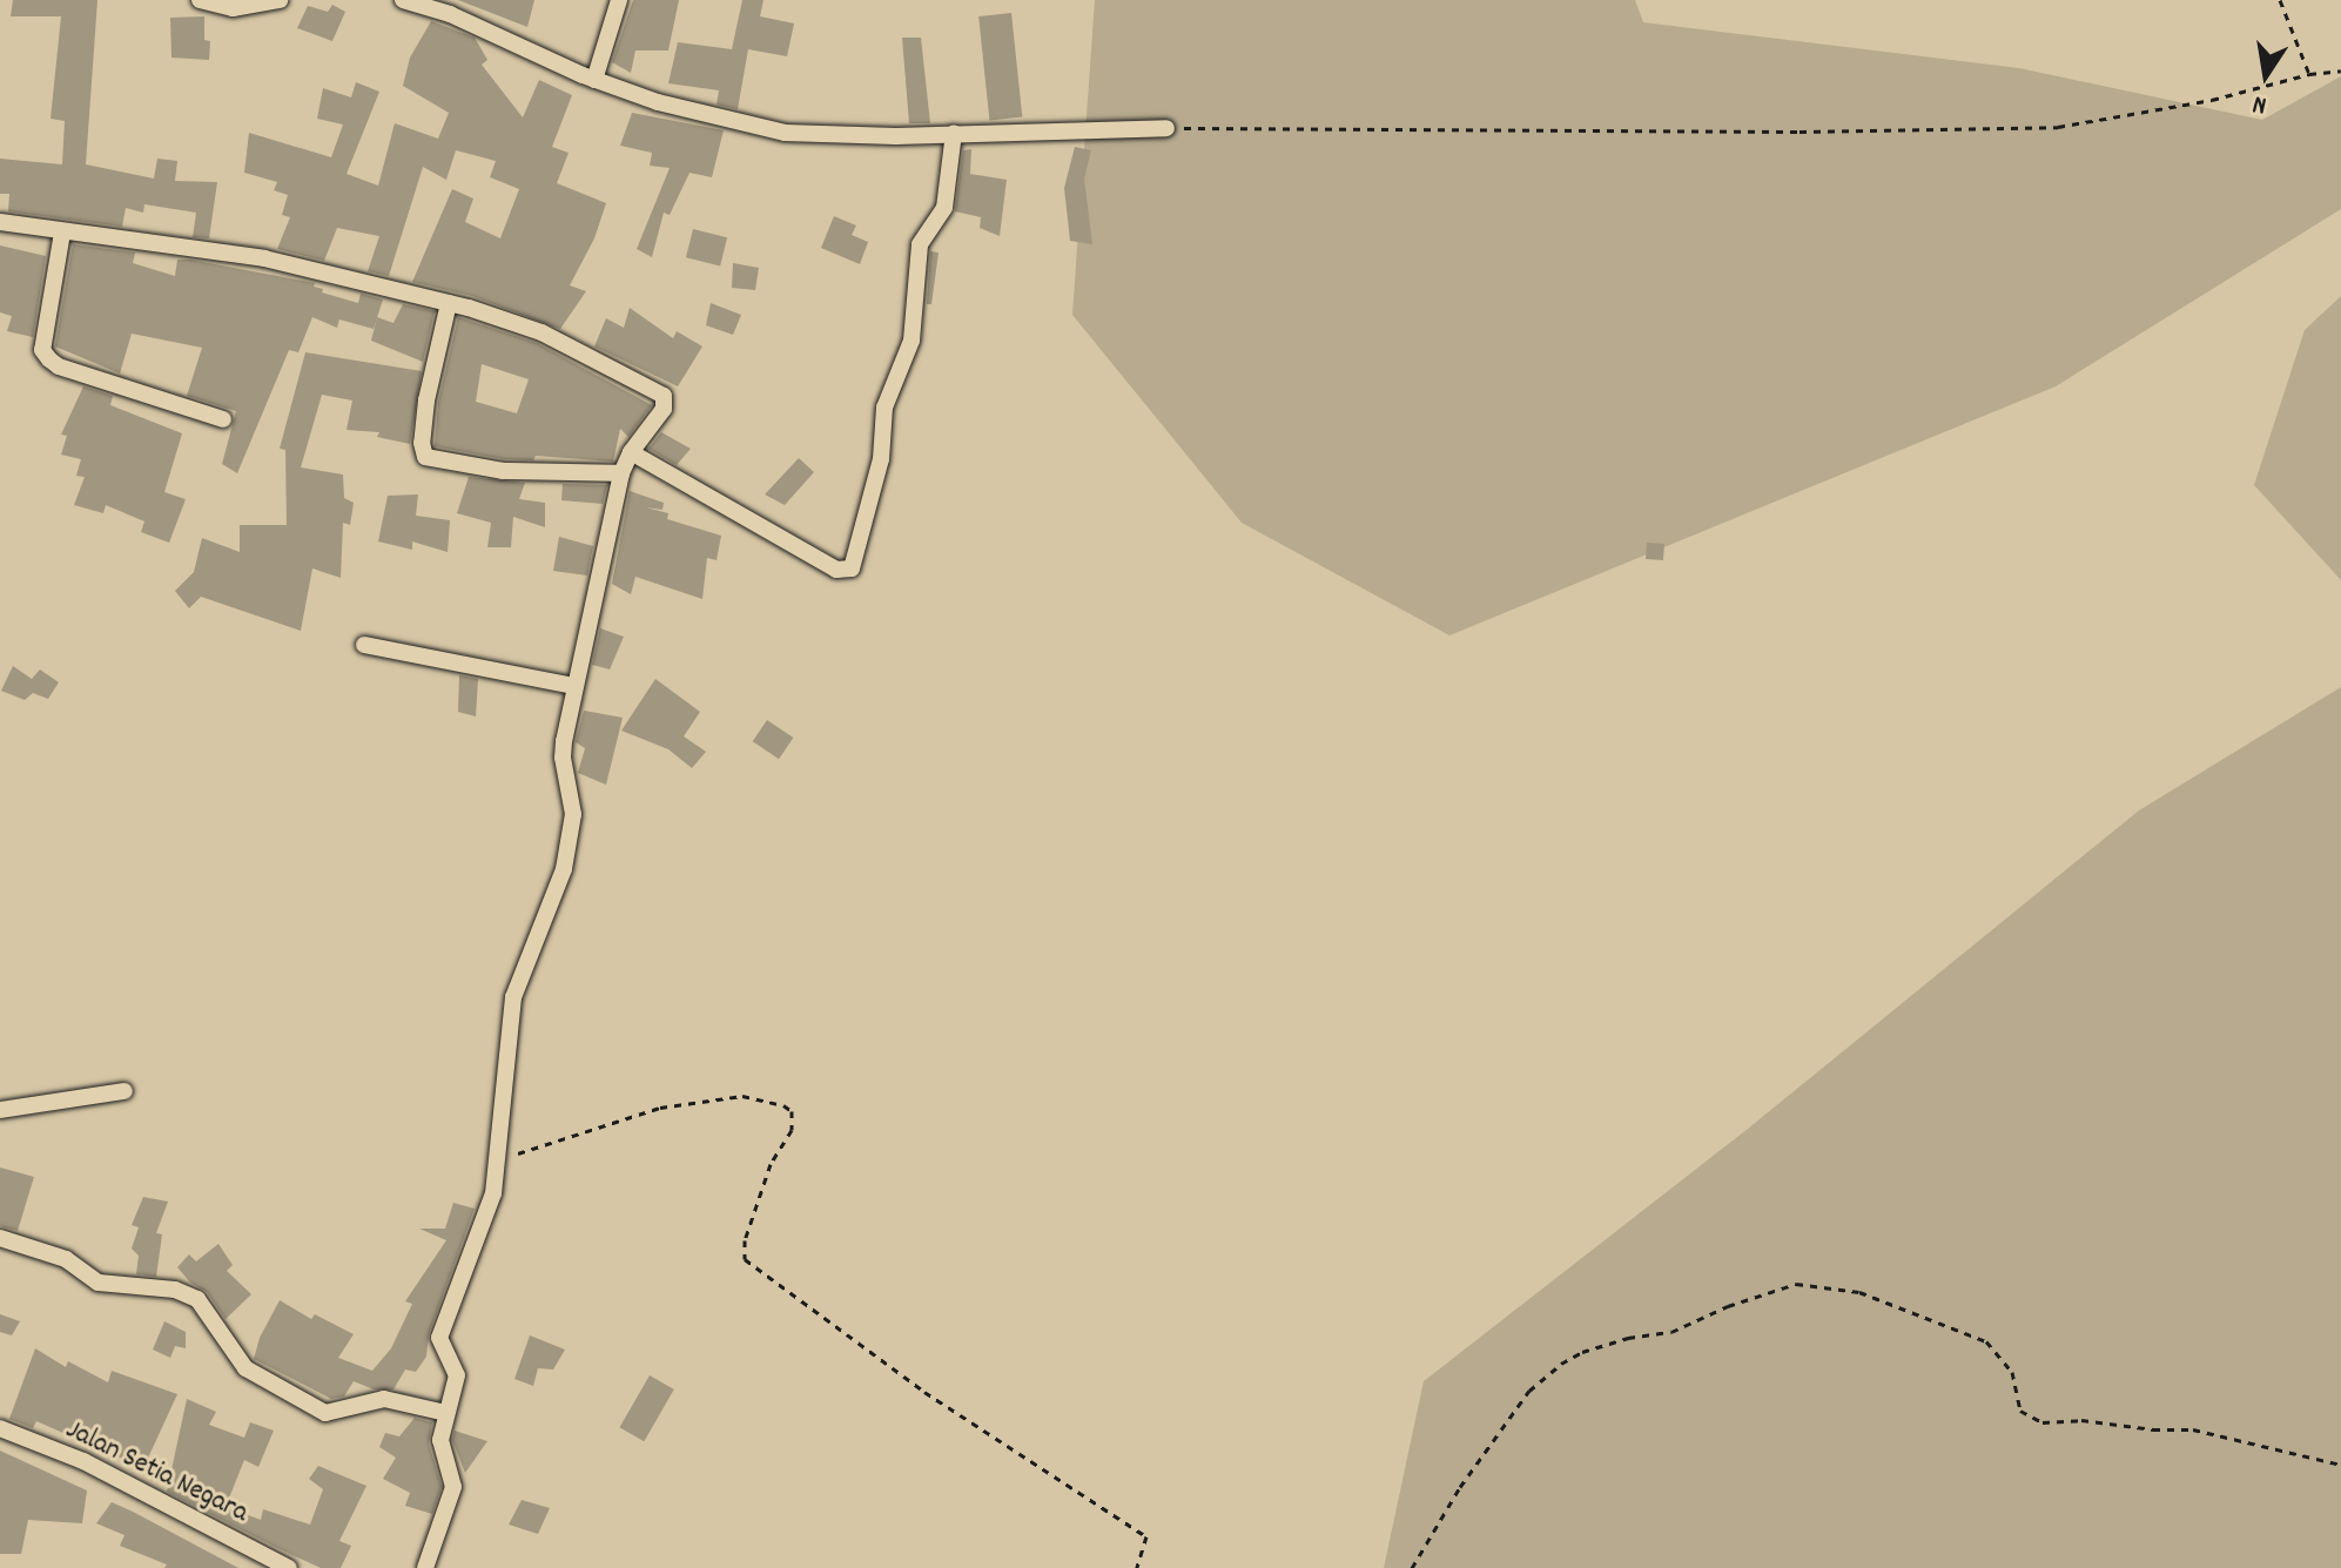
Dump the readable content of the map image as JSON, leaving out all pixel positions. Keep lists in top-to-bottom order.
{
  "streets": {
    "street": ["Jalan Setia Negara"]
  },
  "north": "bottom"
}
